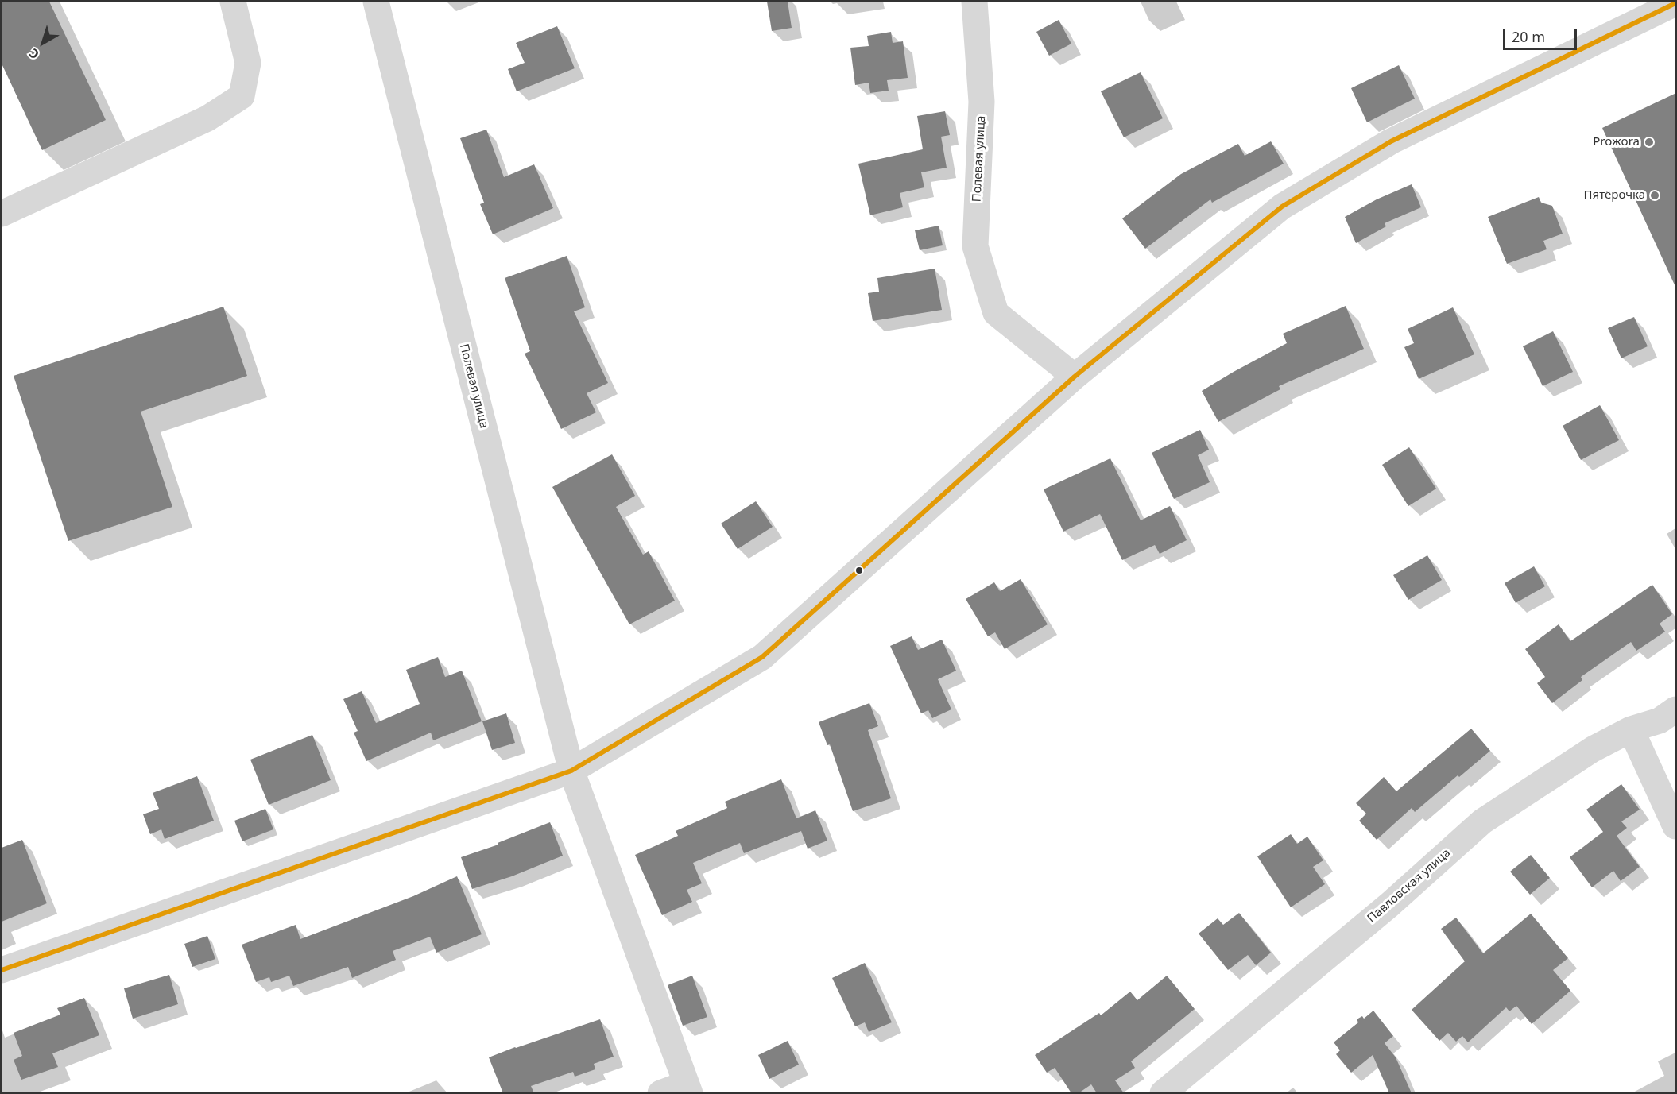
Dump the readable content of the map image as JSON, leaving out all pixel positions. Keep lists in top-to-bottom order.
{
  "streets": {
    "street": ["Полевая улица", "Павловская улица"]
  },
  "places": ["Proжora", "Пятёрочка"],
  "scale_bar": "20 m",
  "north": "bottom left"
}
